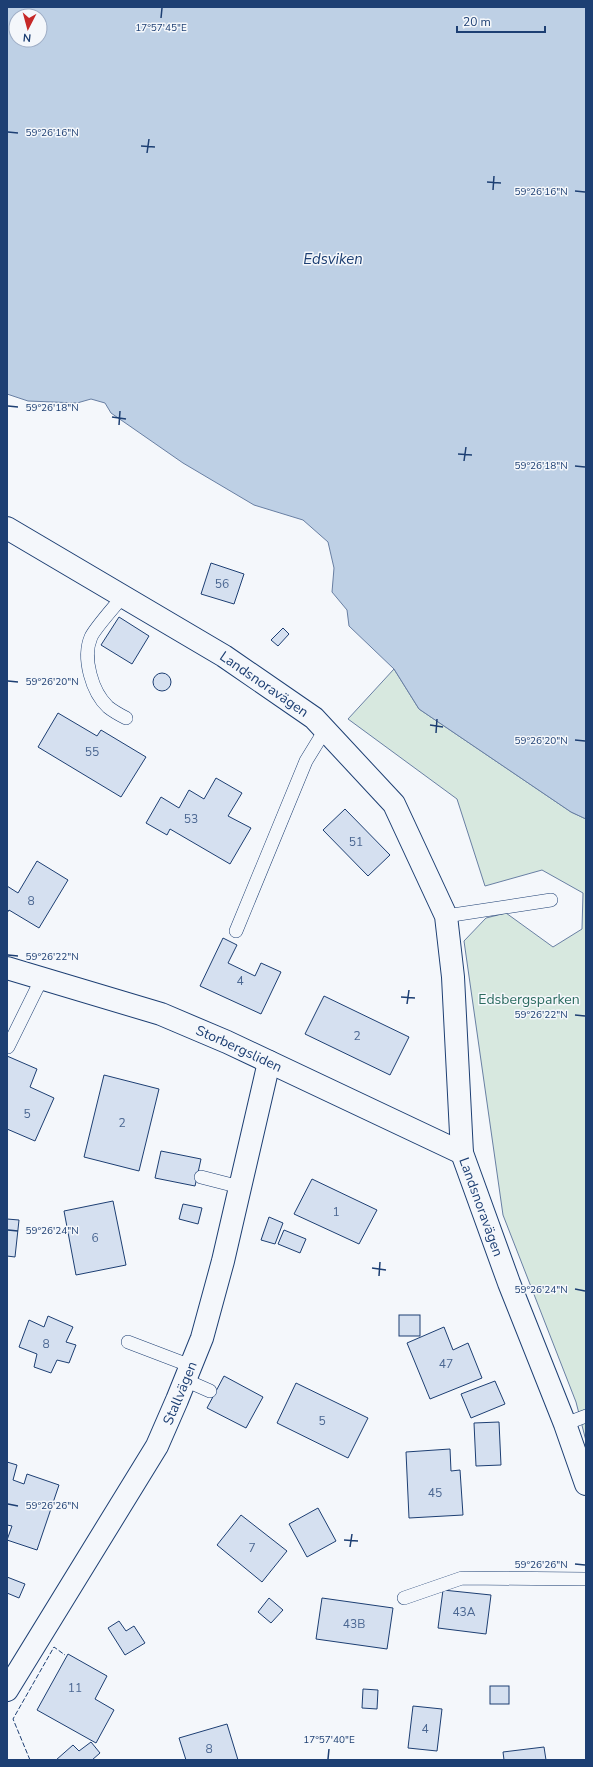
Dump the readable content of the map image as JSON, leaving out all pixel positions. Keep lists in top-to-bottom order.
{
  "streets": {
    "street": ["Landsnoravägen", "Storbergsliden", "Stallvägen"]
  },
  "crossings": [
    ["Landsnoravägen", "Storbergsliden"],
    ["Storbergsliden", "Stallvägen"]
  ],
  "water": ["Edsviken"],
  "parks": ["Edsbergsparken"],
  "house_numbers": [
    "56",
    "55",
    "53",
    "51",
    "8",
    "4",
    "2",
    "5",
    "2",
    "1",
    "6",
    "8",
    "47",
    "5",
    "45",
    "7",
    "43A",
    "43B",
    "11",
    "4",
    "8"
  ],
  "scale_bar": "20 m",
  "north": "bottom",
  "coordinates": [
    "17°57'45\"E",
    "59°26'16\"N",
    "59°26'18\"N",
    "59°26'20\"N",
    "59°26'22\"N",
    "59°26'24\"N",
    "59°26'26\"N",
    "17°57'40\"E"
  ]
}
